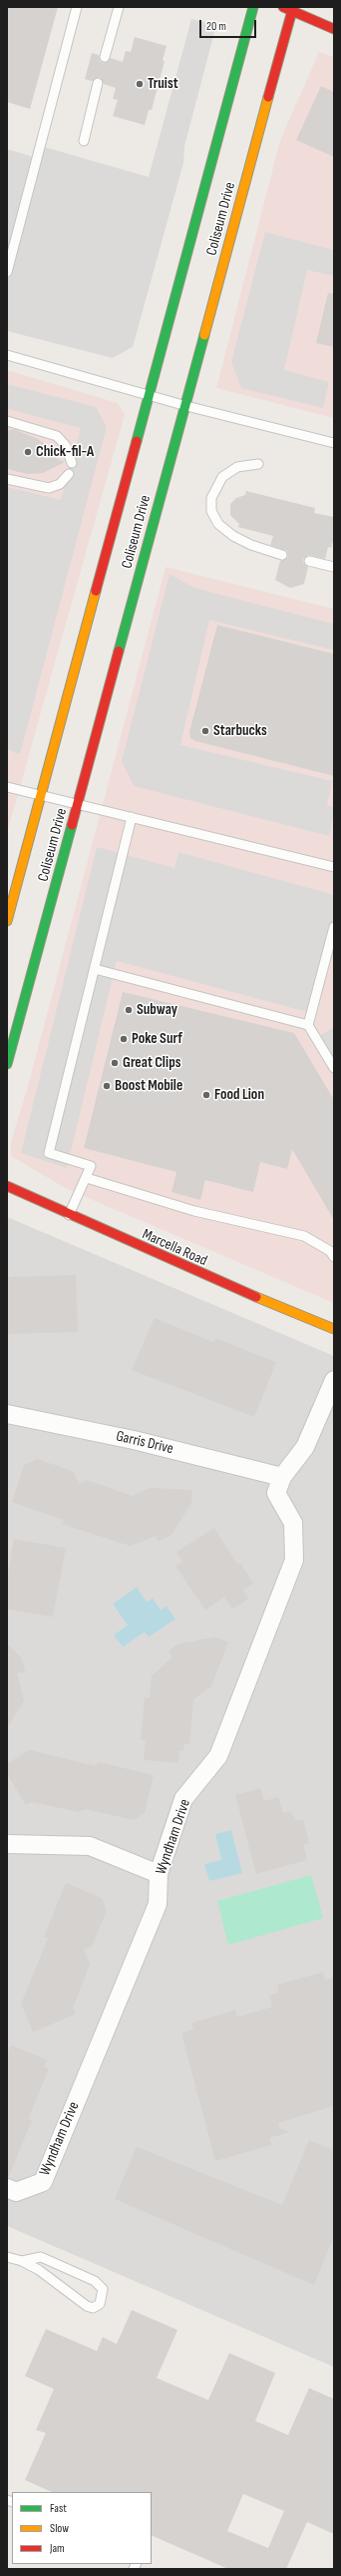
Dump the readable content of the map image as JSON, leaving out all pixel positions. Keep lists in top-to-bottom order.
{
  "streets": {
    "street": [
      "Coliseum Drive",
      "Marcella Road",
      "Garris Drive",
      "Wyndham Drive"
    ]
  },
  "crossings": [
    ["Garris Drive", "Wyndham Drive"]
  ],
  "places": [
    "Truist",
    "Chick-fil-A",
    "Starbucks",
    "Subway",
    "Poke Surf",
    "Great Clips",
    "Boost Mobile",
    "Food Lion"
  ],
  "legend": ["Fast", "Slow", "Jam"],
  "scale_bar": "20 m"
}
